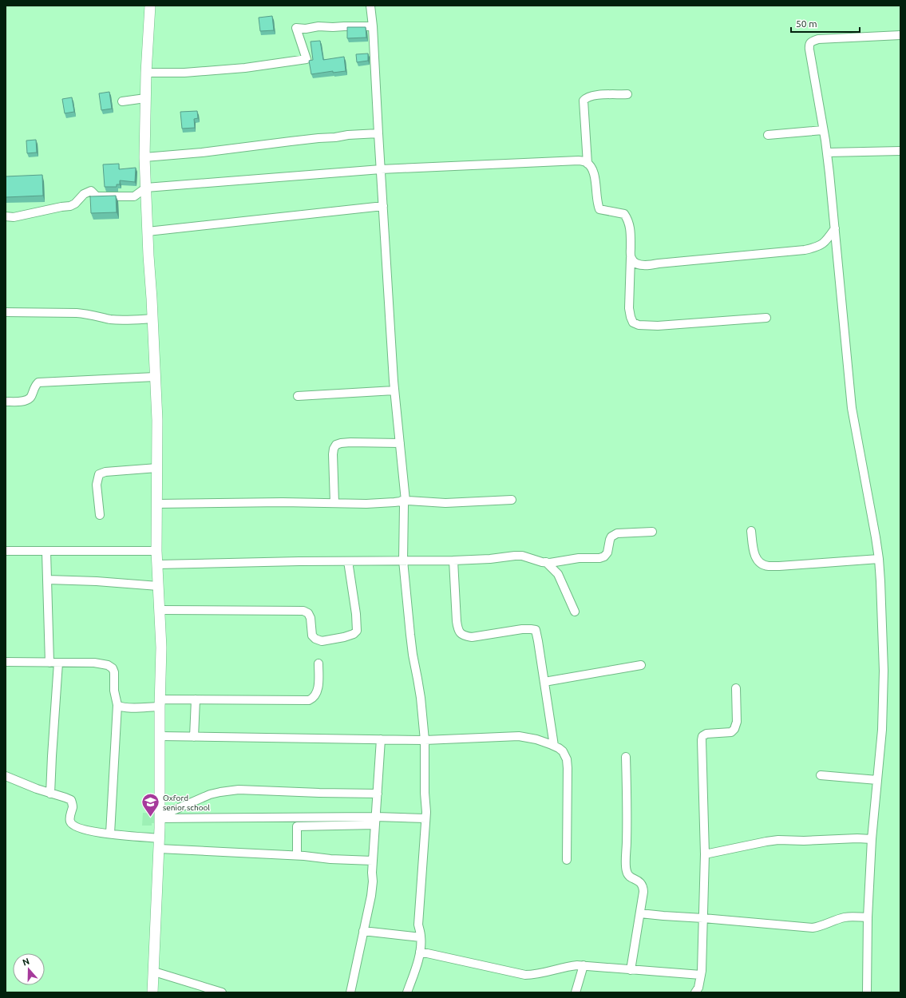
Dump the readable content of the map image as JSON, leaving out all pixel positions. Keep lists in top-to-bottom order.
{
  "places": {
    "school or university": ["Oxford senior school"]
  },
  "scale_bar": "50 m",
  "north": "top"
}
